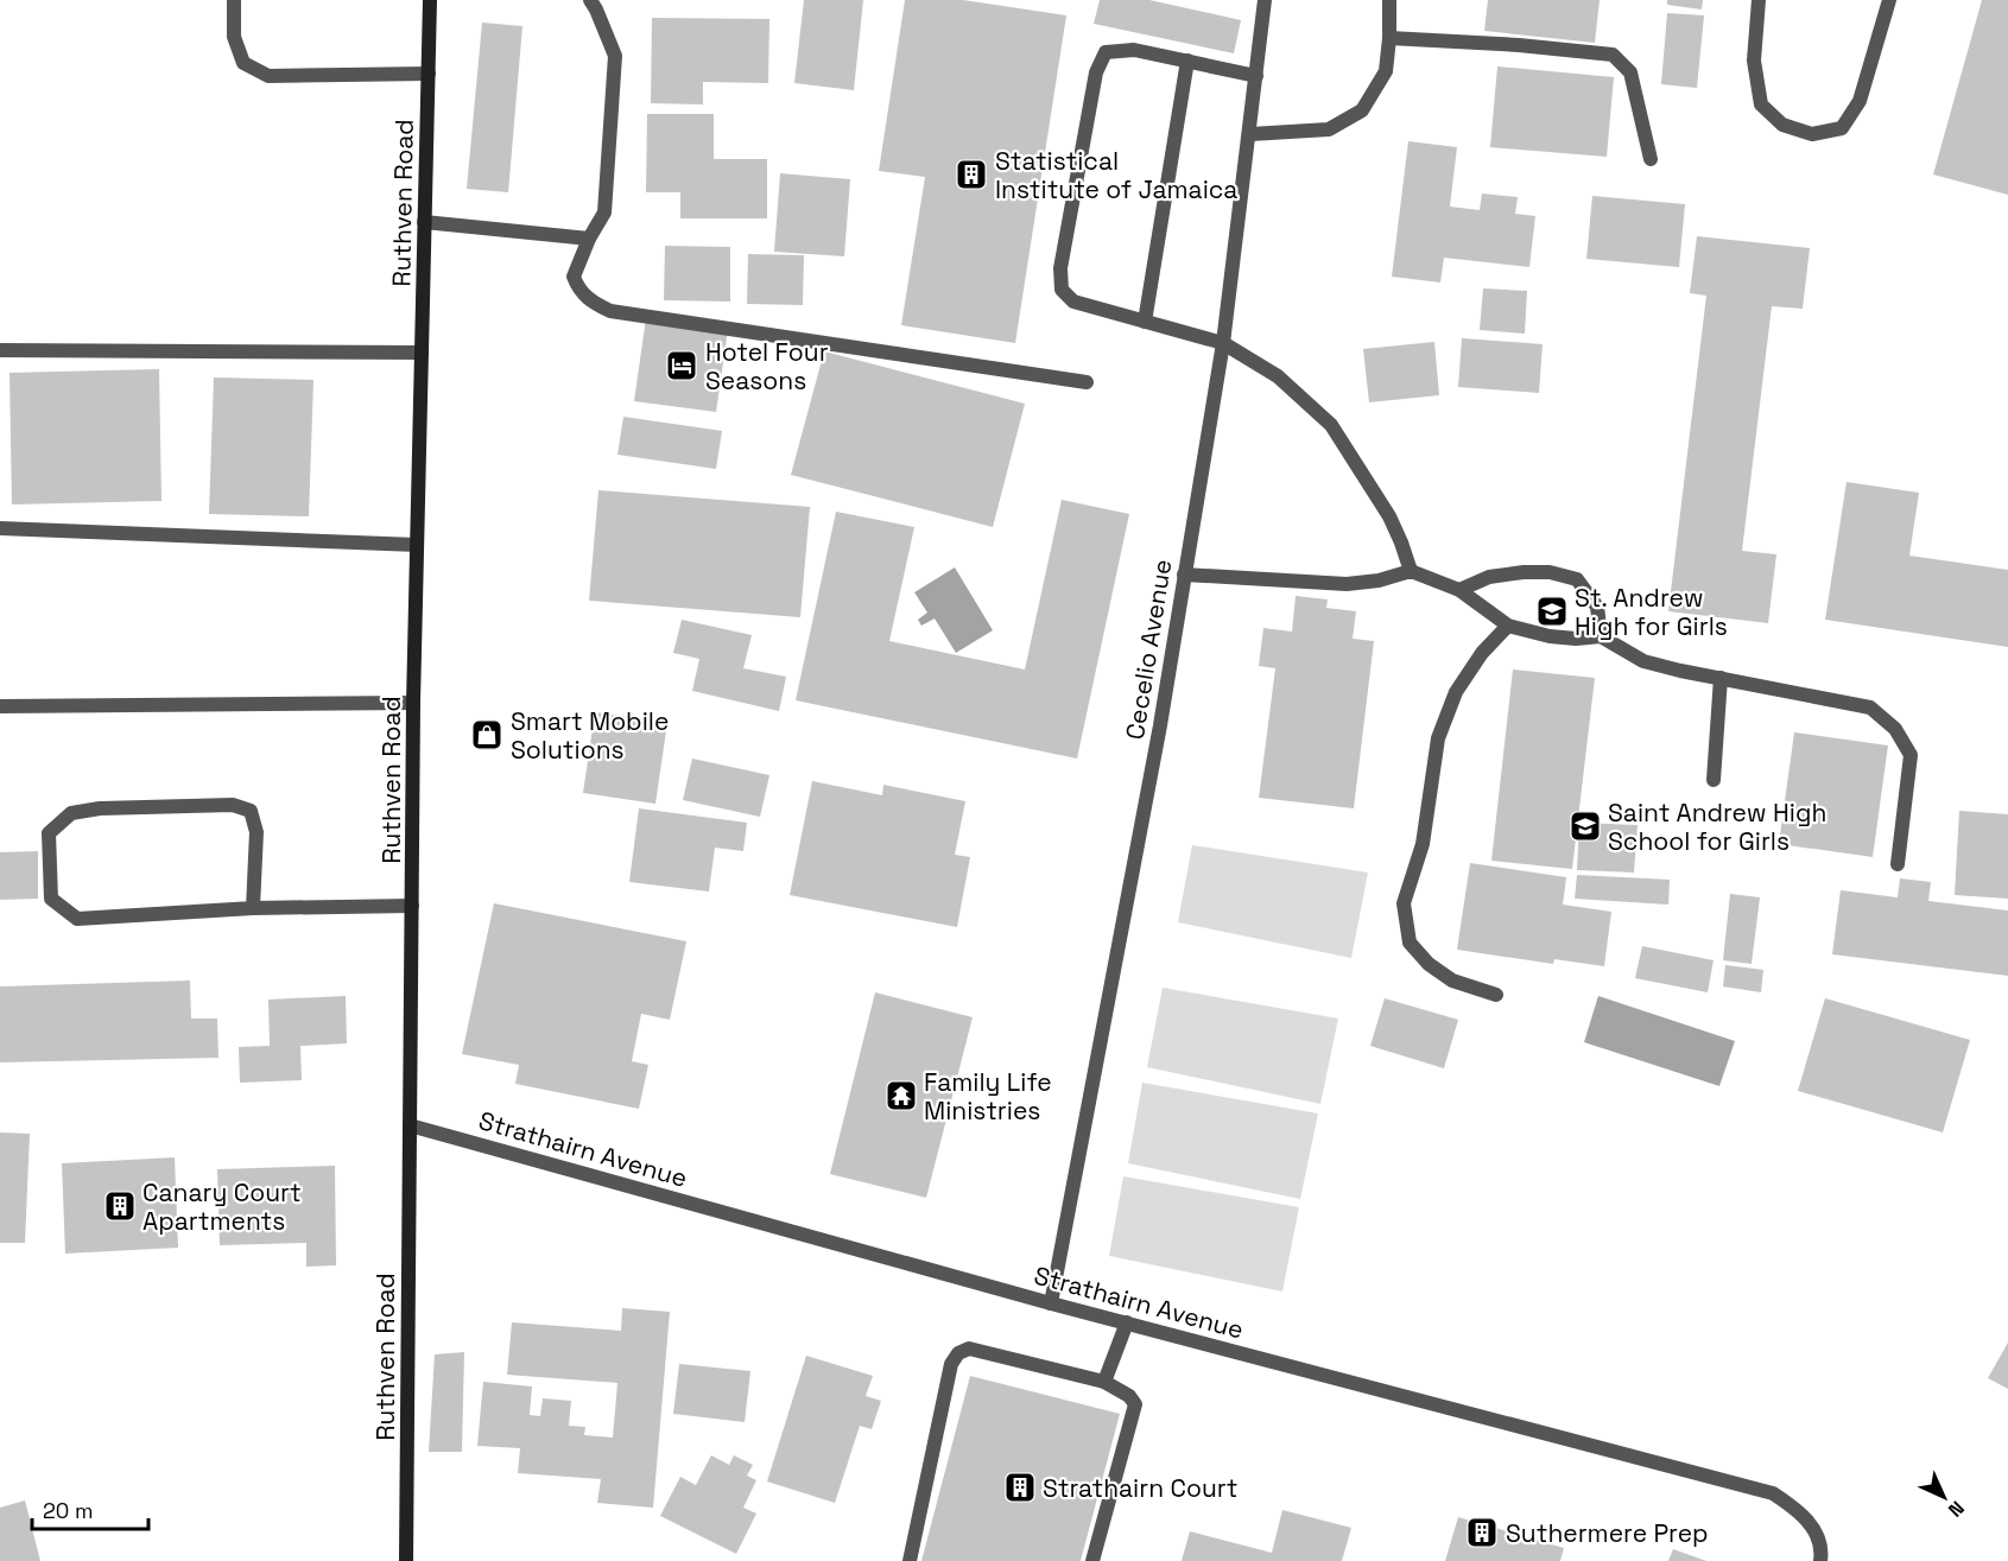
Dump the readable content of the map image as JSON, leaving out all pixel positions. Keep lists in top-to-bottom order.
{
  "streets": {
    "street": ["Ruthven Road", "Cecelio Avenue", "Strathairn Avenue"]
  },
  "crossings": [
    ["Ruthven Road", "Strathairn Avenue"],
    ["Cecelio Avenue", "Strathairn Avenue"]
  ],
  "places": {
    "building": [
      "Statistical Institute of Jamaica",
      "Canary Court Apartments",
      "Strathairn Court",
      "Suthermere Prep"
    ],
    "hotel": ["Hotel Four Seasons"],
    "school or university": ["St. Andrew High for Girls", "Saint Andrew High School for Girls"],
    "shop": ["Smart Mobile Solutions"],
    "temple": ["Family Life Ministries"]
  },
  "scale_bar": "20 m",
  "north": "bottom right"
}
